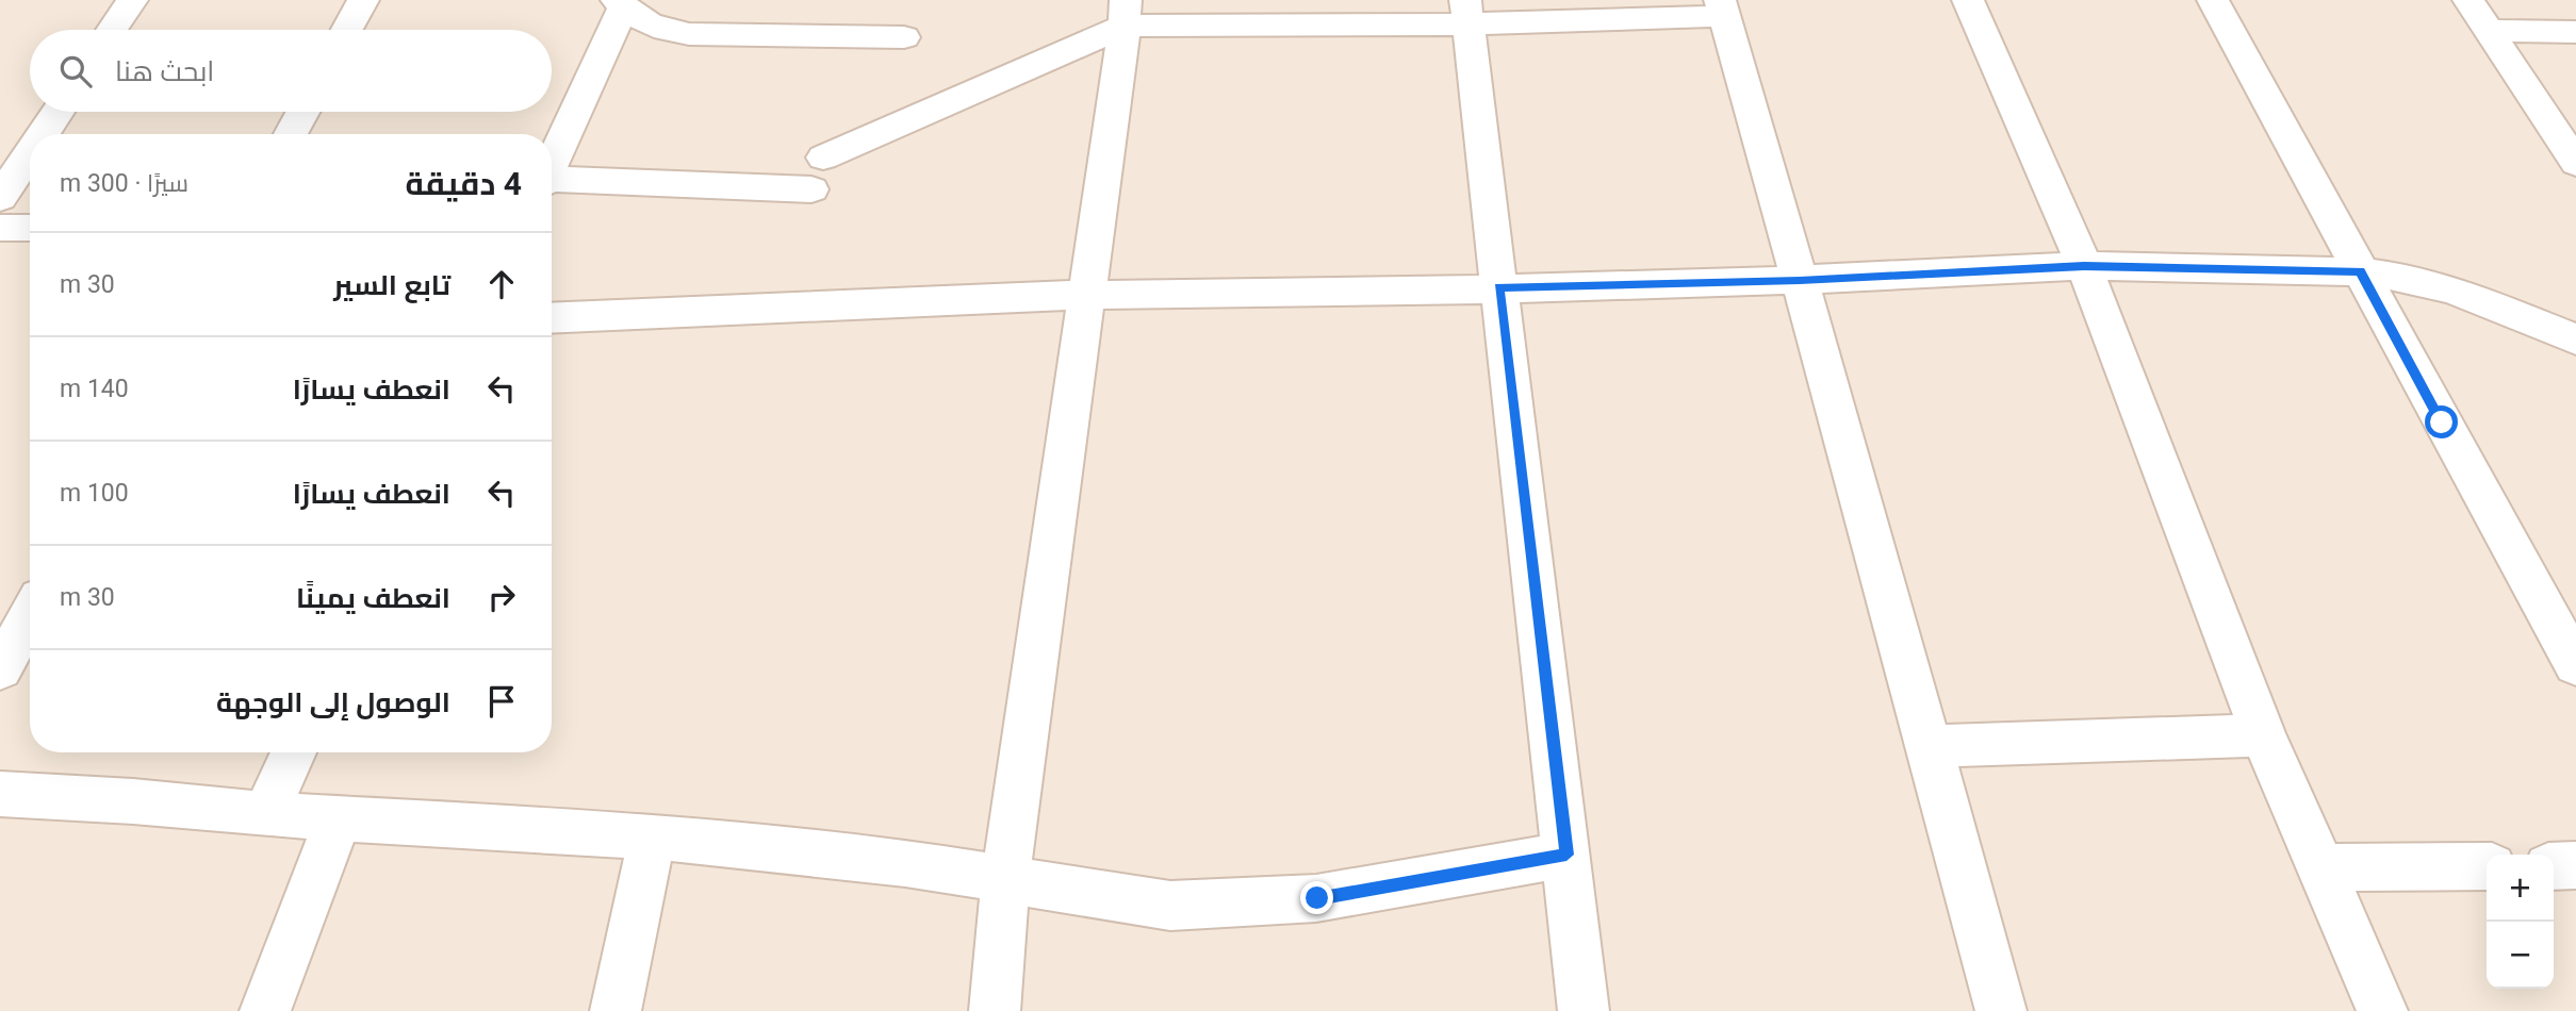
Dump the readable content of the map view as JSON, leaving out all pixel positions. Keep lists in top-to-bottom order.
{
  "page": {
    "search": "ابحث هنا",
    "heading": ["4 دقيقة", "سيرًا · 300 m"],
    "list": [
      ["تابع السير", "30 m"],
      ["انعطف يسارًا", "140 m"],
      ["انعطف يسارًا", "100 m"],
      ["انعطف يمينًا", "30 m"],
      "الوصول إلى الوجهة"
    ],
    "map_buttons": ["+", "−"]
  }
}
